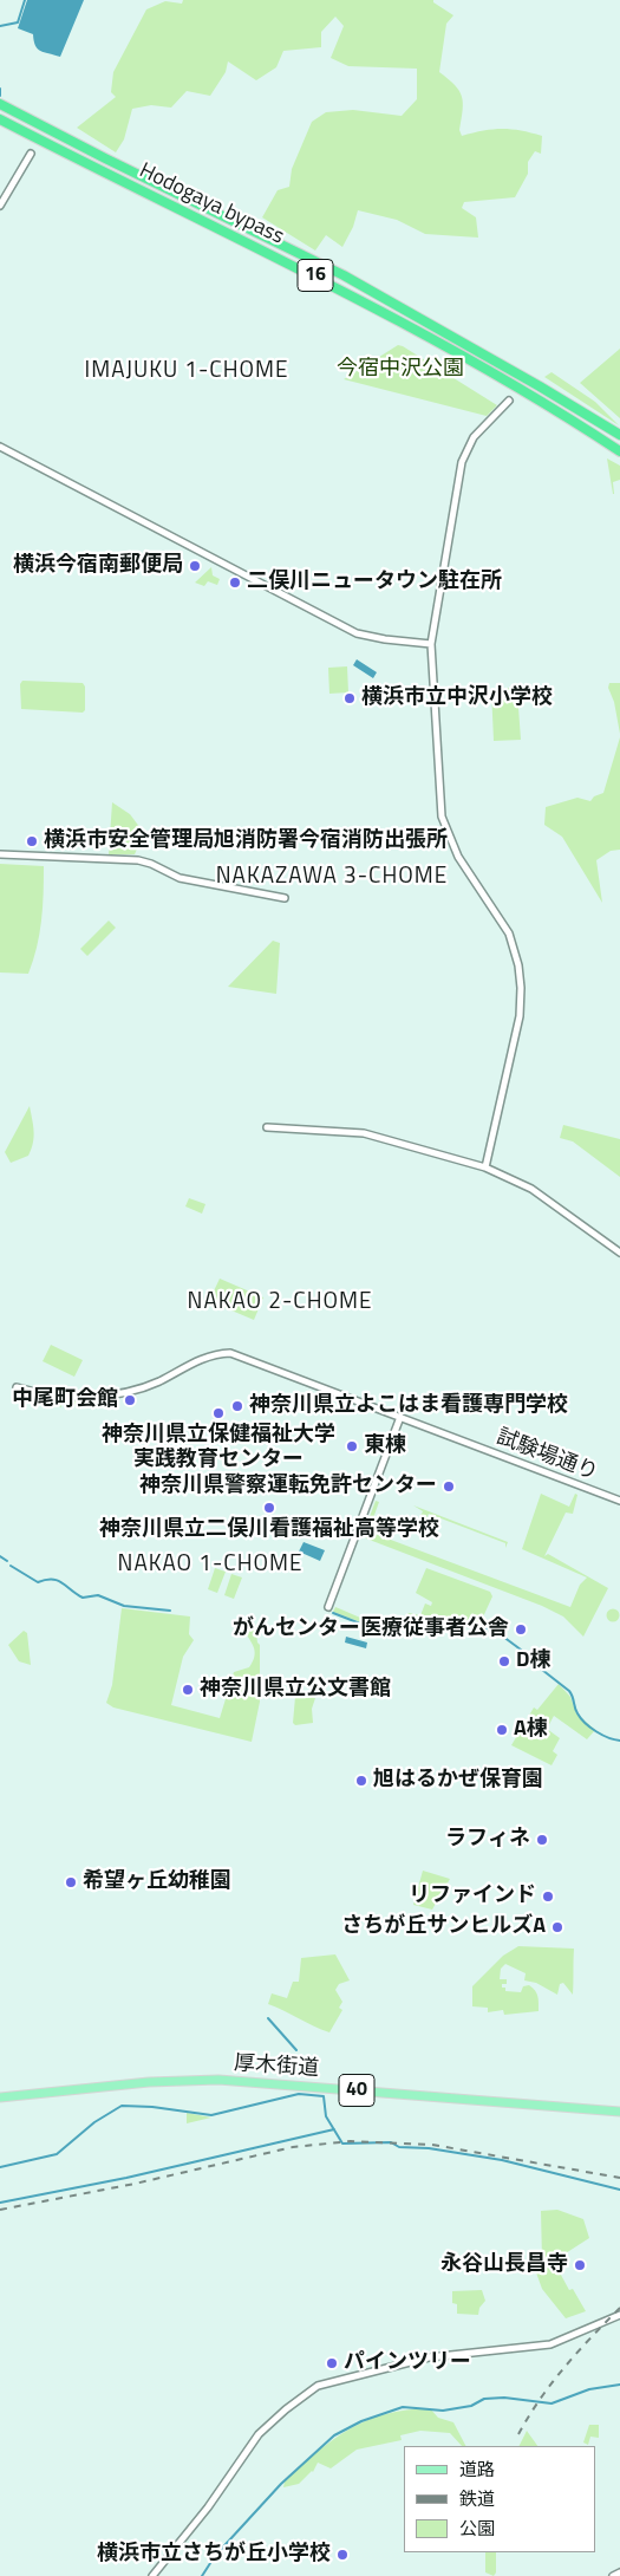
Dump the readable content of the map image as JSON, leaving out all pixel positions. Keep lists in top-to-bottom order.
{
  "streets": {
    "highway": ["Hodogaya bypass", "16"],
    "main road": ["厚木街道", "40"],
    "street": ["試験場通り"]
  },
  "districts": [
    "IMAJUKU 1-CHOME",
    "NAKAZAWA 3-CHOME",
    "NAKAO 2-CHOME",
    "NAKAO 1-CHOME"
  ],
  "parks": ["今宿中沢公園"],
  "places": [
    "横浜今宿南郵便局",
    "二俣川ニュータウン駐在所",
    "横浜市立中沢小学校",
    "横浜市安全管理局旭消防署今宿消防出張所",
    "中尾町会館",
    "神奈川県立よこはま看護専門学校",
    "神奈川県立保健福祉大学 実践教育センター",
    "東棟",
    "神奈川県警察運転免許センター",
    "神奈川県立二俣川看護福祉高等学校",
    "がんセンター医療従事者公舎",
    "D棟",
    "神奈川県立公文書館",
    "A棟",
    "旭はるかぜ保育園",
    "ラフィネ",
    "希望ヶ丘幼稚園",
    "リファインド",
    "さちが丘サンヒルズA",
    "永谷山長昌寺",
    "パインツリー",
    "横浜市立さちが丘小学校"
  ],
  "legend": ["道路", "鉄道", "公園"]
}
